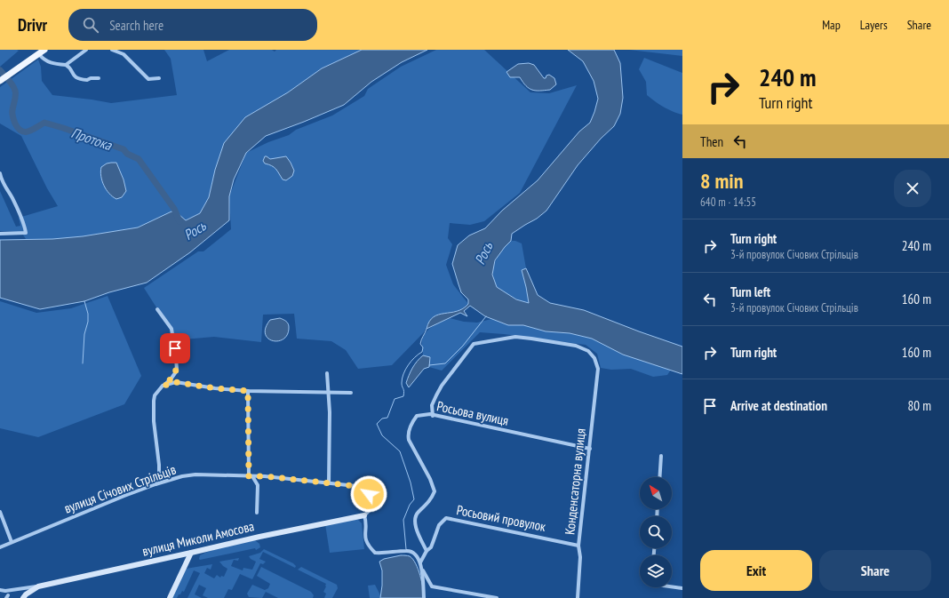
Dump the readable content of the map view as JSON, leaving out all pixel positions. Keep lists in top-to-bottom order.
{
  "streets": {
    "street": [
      "Росьова вулиця",
      "Конденсаторна вулиця",
      "вулиця Січових Стрільців",
      "Росьовий провулок",
      "вулиця Миколи Амосова"
    ]
  },
  "crossings": [
    ["Росьова вулиця", "Конденсаторна вулиця"],
    ["Росьова вулиця", "Росьовий провулок"],
    ["Конденсаторна вулиця", "Росьовий провулок"],
    ["вулиця Січових Стрільців", "вулиця Миколи Амосова"]
  ],
  "water": ["Протока", "Рось"],
  "north": "top left",
  "page": {
    "header": "Drivr",
    "search": "Search here",
    "nav": ["Map", "Layers", "Share"],
    "turn": ["240 m", "Turn right"],
    "then": "Then",
    "heading": ["8 min", "640 m · 14:55"],
    "list": [
      {
        "name": "Turn right",
        "note": "3-й провулок Січових Стрільців",
        "value": "240 m"
      },
      {
        "name": "Turn left",
        "note": "3-й провулок Січових Стрільців",
        "value": "160 m"
      },
      {
        "name": "Turn right",
        "value": "160 m"
      },
      {
        "name": "Arrive at destination",
        "value": "80 m"
      }
    ],
    "buttons": ["Exit", "Share"]
  }
}
